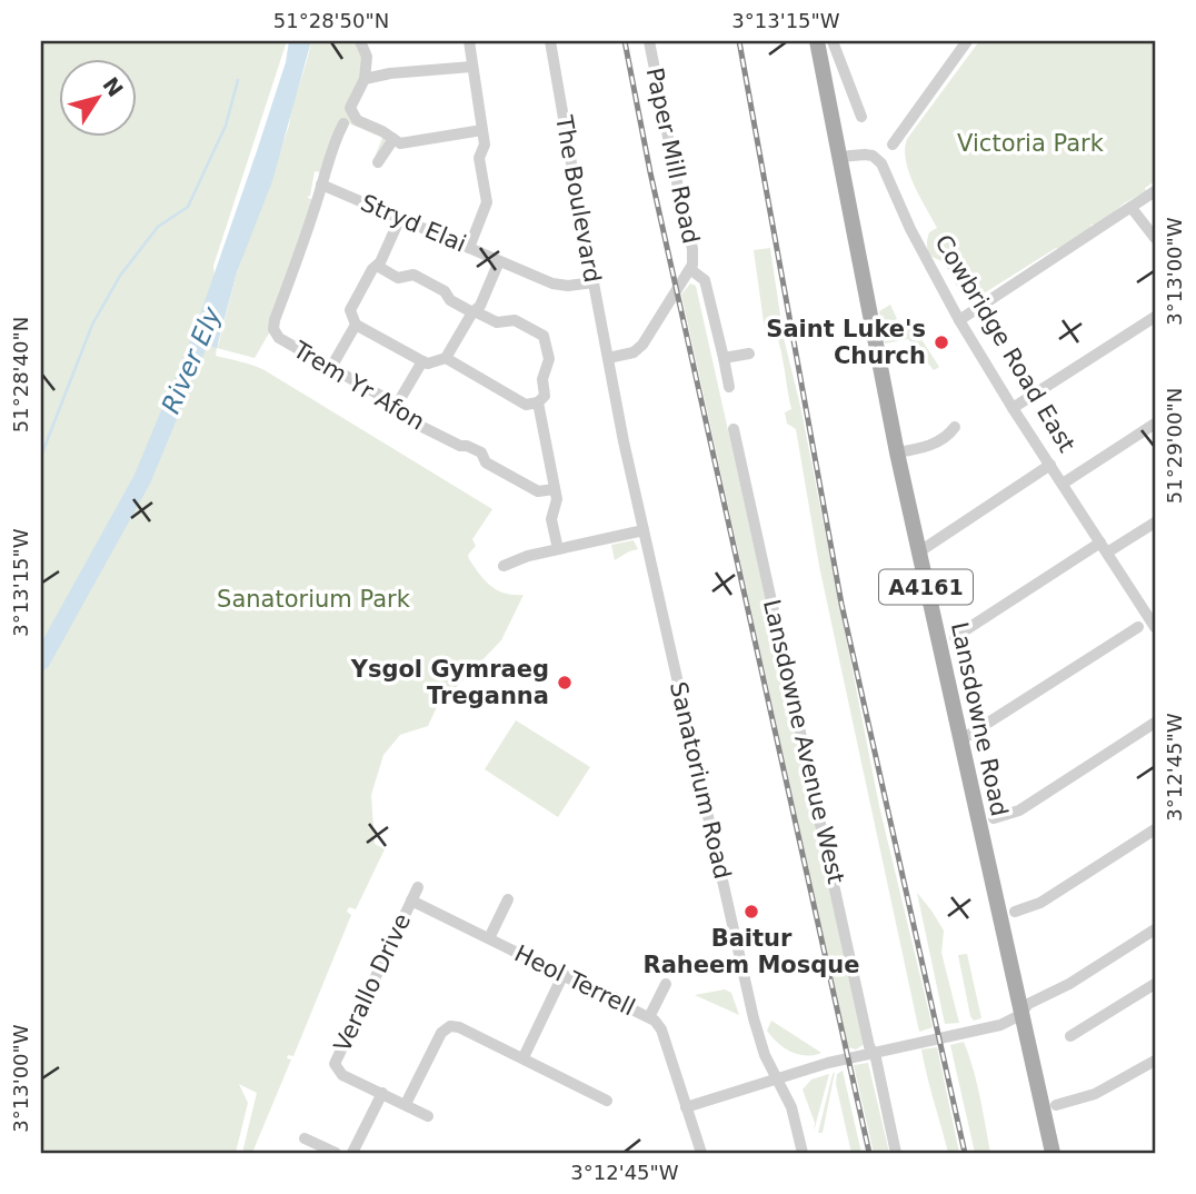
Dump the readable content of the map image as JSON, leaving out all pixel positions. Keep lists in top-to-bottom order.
{
  "streets": {
    "main road": ["A4161", "Lansdowne Road"],
    "street": [
      "Paper Mill Road",
      "The Boulevard",
      "Stryd Elai",
      "Cowbridge Road East",
      "Trem Yr Afon",
      "Lansdowne Avenue West",
      "Sanatorium Road",
      "Heol Terrell",
      "Verallo Drive"
    ]
  },
  "crossings": [
    ["The Boulevard", "Stryd Elai"],
    ["The Boulevard", "Sanatorium Road"],
    ["Stryd Elai", "Trem Yr Afon"],
    ["Cowbridge Road East", "A4161"],
    ["Cowbridge Road East", "Lansdowne Road"],
    ["A4161", "Lansdowne Road"],
    ["Heol Terrell", "Verallo Drive"]
  ],
  "water": ["River Ely"],
  "parks": ["Victoria Park", "Sanatorium Park"],
  "places": ["Saint Luke's Church", "Ysgol Gymraeg Treganna", "Baitur Raheem Mosque"],
  "north": "top right",
  "coordinates": [
    "51°28'50\"N",
    "3°13'15\"W",
    "3°13'00\"W",
    "51°28'40\"N",
    "51°29'00\"N",
    "3°12'45\"W"
  ]
}
